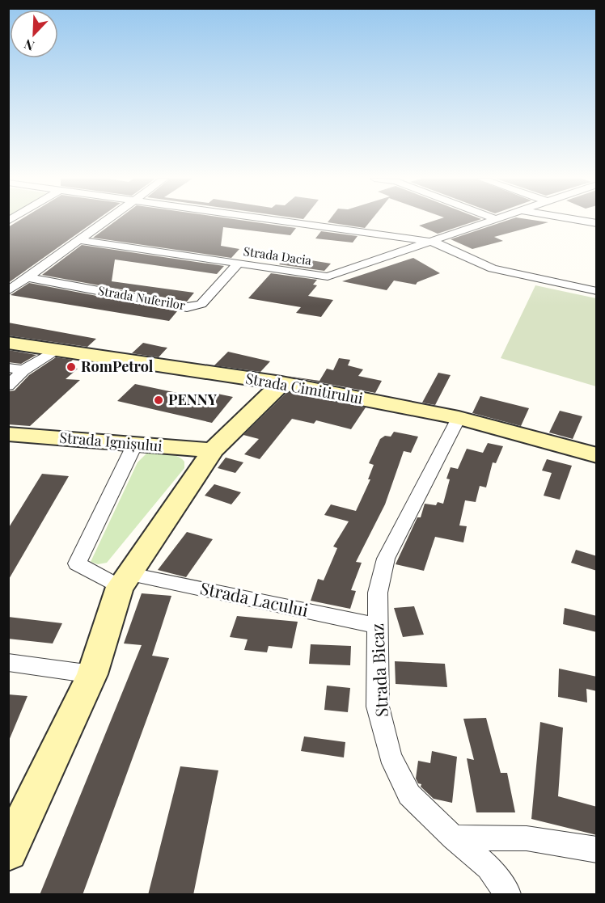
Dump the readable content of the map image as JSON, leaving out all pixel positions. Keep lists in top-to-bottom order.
{
  "streets": {
    "street": [
      "Strada Dacia",
      "Strada Nuferilor",
      "Strada Cimitirului",
      "Strada Ignișului",
      "Strada Lacului",
      "Strada Bicaz"
    ]
  },
  "crossings": [
    ["Strada Dacia", "Strada Nuferilor"],
    ["Strada Cimitirului", "Strada Bicaz"],
    ["Strada Ignișului", "Strada Lacului"],
    ["Strada Lacului", "Strada Bicaz"]
  ],
  "places": ["RomPetrol", "PENNY"],
  "north": "bottom left"
}
